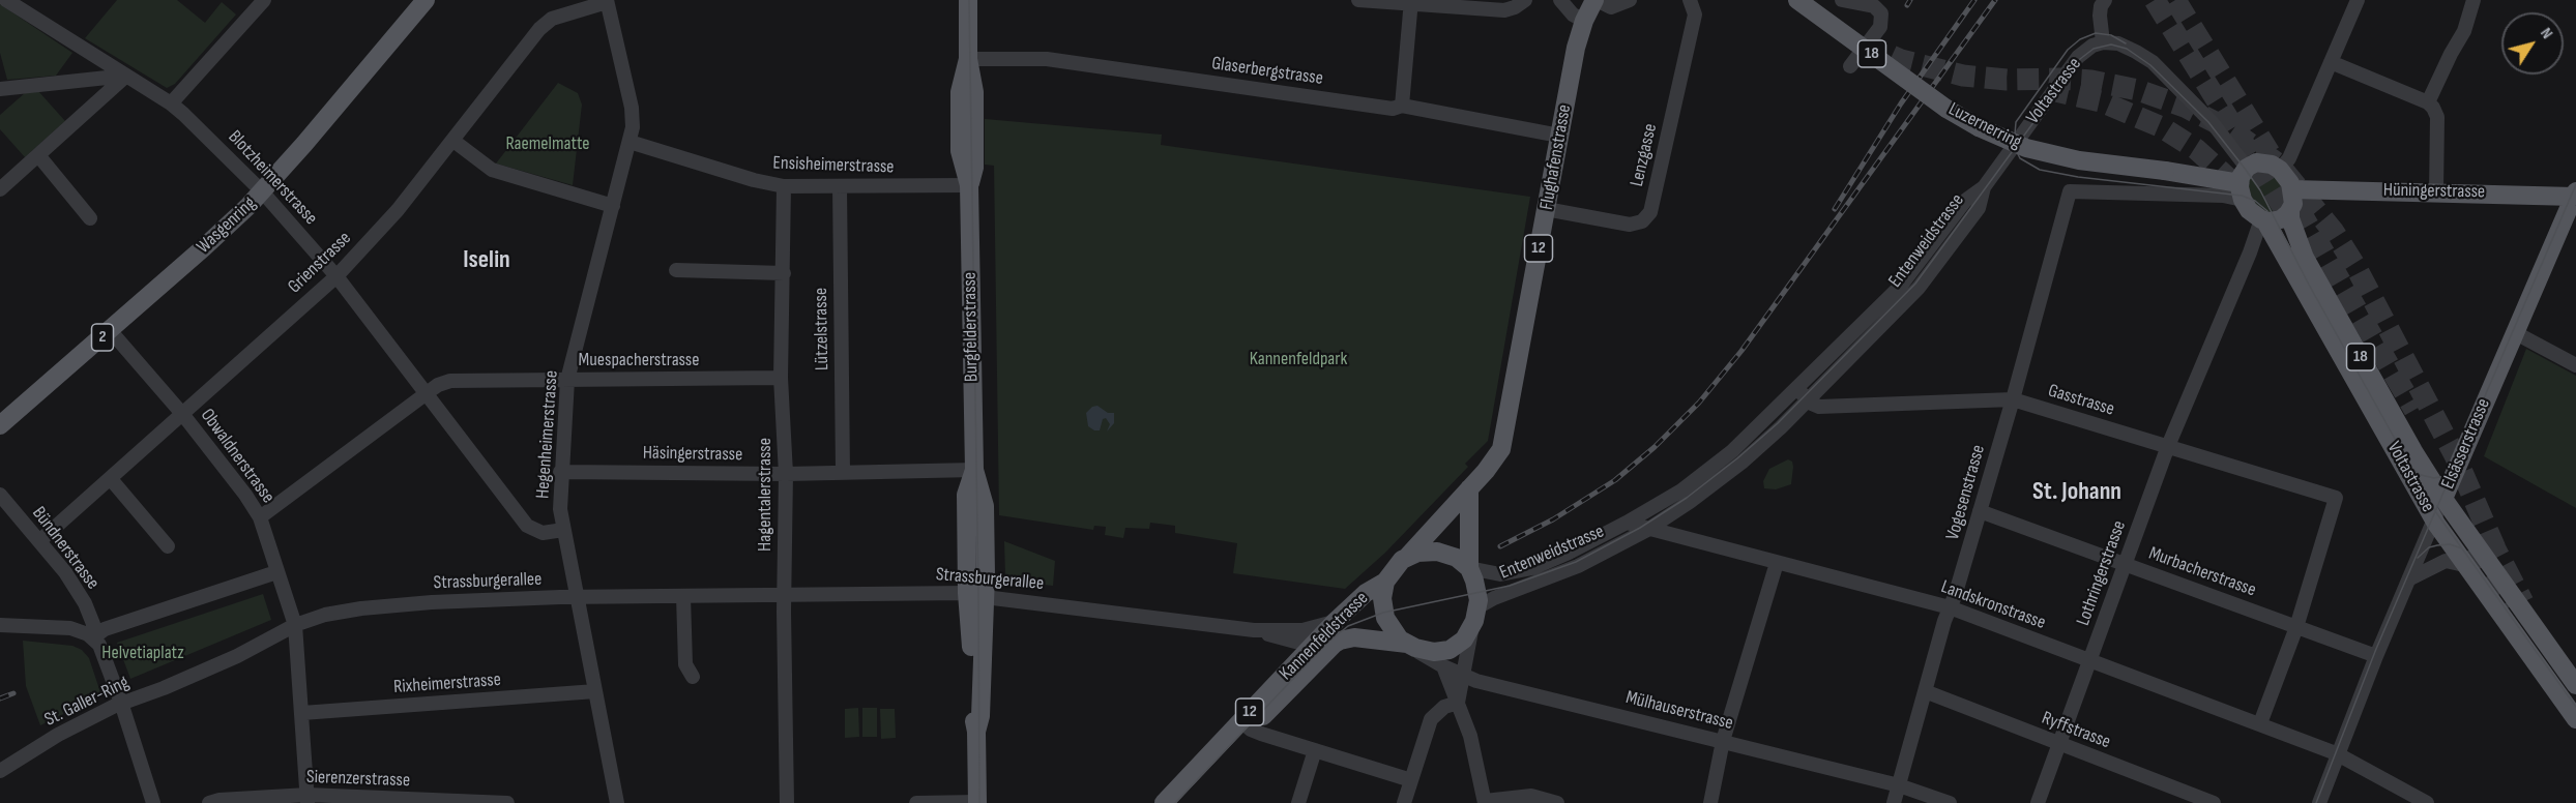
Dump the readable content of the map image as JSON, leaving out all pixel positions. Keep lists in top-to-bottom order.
{
  "streets": {
    "main road": [
      "18",
      "Voltastrasse",
      "Luzernerring",
      "Flughafenstrasse",
      "Hüningerstrasse",
      "Wasgenring",
      "12",
      "Burgfelderstrasse",
      "2",
      "Elsässerstrasse",
      "Kannenfeldstrasse"
    ],
    "street": [
      "Glaserbergstrasse",
      "Lenzgasse",
      "Ensisheimerstrasse",
      "Blotzheimerstrasse",
      "Entenweidstrasse",
      "Grienstrasse",
      "Lützelstrasse",
      "Muespacherstrasse",
      "Gasstrasse",
      "Hegenheimerstrasse",
      "Häsingerstrasse",
      "Obwaldnerstrasse",
      "Vogesenstrasse",
      "Hagentalerstrasse",
      "Bündnerstrasse",
      "Murbacherstrasse",
      "Lothringerstrasse",
      "Strassburgerallee",
      "Landskronstrasse",
      "Rixheimerstrasse",
      "St. Galler-Ring",
      "Mülhauserstrasse",
      "Ryffstrasse",
      "Sierenzerstrasse"
    ]
  },
  "crossings": [
    ["18", "Voltastrasse"],
    ["18", "Luzernerring"],
    ["18", "Hüningerstrasse"],
    ["18", "Vogesenstrasse"],
    ["18", "Lothringerstrasse"],
    ["Glaserbergstrasse", "Flughafenstrasse"],
    ["Glaserbergstrasse", "Burgfelderstrasse"],
    ["Voltastrasse", "Luzernerring"],
    ["Voltastrasse", "Hüningerstrasse"],
    ["Voltastrasse", "Entenweidstrasse"],
    ["Voltastrasse", "Elsässerstrasse"],
    ["Voltastrasse", "Vogesenstrasse"],
    ["Voltastrasse", "Lothringerstrasse"],
    ["Luzernerring", "Hüningerstrasse"],
    ["Luzernerring", "Vogesenstrasse"],
    ["Luzernerring", "Lothringerstrasse"],
    ["Lenzgasse", "Flughafenstrasse"],
    ["Flughafenstrasse", "Entenweidstrasse"],
    ["Flughafenstrasse", "Kannenfeldstrasse"],
    ["Flughafenstrasse", "Mülhauserstrasse"],
    ["Ensisheimerstrasse", "Burgfelderstrasse"],
    ["Ensisheimerstrasse", "Lützelstrasse"],
    ["Ensisheimerstrasse", "Hegenheimerstrasse"],
    ["Ensisheimerstrasse", "Hagentalerstrasse"],
    ["Blotzheimerstrasse", "Wasgenring"],
    ["Blotzheimerstrasse", "Grienstrasse"],
    ["Blotzheimerstrasse", "Muespacherstrasse"],
    ["Blotzheimerstrasse", "Hegenheimerstrasse"],
    ["Hüningerstrasse", "Elsässerstrasse"],
    ["Hüningerstrasse", "Vogesenstrasse"],
    ["Hüningerstrasse", "Lothringerstrasse"],
    ["Wasgenring", "Obwaldnerstrasse"],
    ["Entenweidstrasse", "Gasstrasse"],
    ["Entenweidstrasse", "Landskronstrasse"],
    ["Entenweidstrasse", "Kannenfeldstrasse"],
    ["Entenweidstrasse", "Mülhauserstrasse"],
    ["Grienstrasse", "Hegenheimerstrasse"],
    ["Grienstrasse", "Obwaldnerstrasse"],
    ["Grienstrasse", "Bündnerstrasse"],
    ["Burgfelderstrasse", "Häsingerstrasse"],
    ["Burgfelderstrasse", "Strassburgerallee"],
    ["Lützelstrasse", "Häsingerstrasse"],
    ["Muespacherstrasse", "Hegenheimerstrasse"],
    ["Muespacherstrasse", "Obwaldnerstrasse"],
    ["Muespacherstrasse", "Hagentalerstrasse"],
    ["Gasstrasse", "Vogesenstrasse"],
    ["Gasstrasse", "Murbacherstrasse"],
    ["Gasstrasse", "Lothringerstrasse"],
    ["Hegenheimerstrasse", "Häsingerstrasse"],
    ["Hegenheimerstrasse", "Strassburgerallee"],
    ["Hegenheimerstrasse", "Rixheimerstrasse"],
    ["Elsässerstrasse", "Murbacherstrasse"],
    ["Elsässerstrasse", "Landskronstrasse"],
    ["Häsingerstrasse", "Hagentalerstrasse"],
    ["Obwaldnerstrasse", "Strassburgerallee"],
    ["Obwaldnerstrasse", "Rixheimerstrasse"],
    ["Obwaldnerstrasse", "St. Galler-Ring"],
    ["Obwaldnerstrasse", "Sierenzerstrasse"],
    ["Vogesenstrasse", "Murbacherstrasse"],
    ["Vogesenstrasse", "Lothringerstrasse"],
    ["Vogesenstrasse", "Landskronstrasse"],
    ["Vogesenstrasse", "Mülhauserstrasse"],
    ["Vogesenstrasse", "Ryffstrasse"],
    ["Hagentalerstrasse", "Strassburgerallee"],
    ["Bündnerstrasse", "St. Galler-Ring"],
    ["Murbacherstrasse", "Lothringerstrasse"],
    ["Lothringerstrasse", "Landskronstrasse"],
    ["Lothringerstrasse", "Ryffstrasse"],
    ["Strassburgerallee", "Kannenfeldstrasse"],
    ["Strassburgerallee", "St. Galler-Ring"],
    ["Kannenfeldstrasse", "Mülhauserstrasse"]
  ],
  "districts": ["Iselin", "St. Johann"],
  "parks": ["Raemelmatte", "Kannenfeldpark", "Helvetiaplatz"],
  "north": "top right"
}
